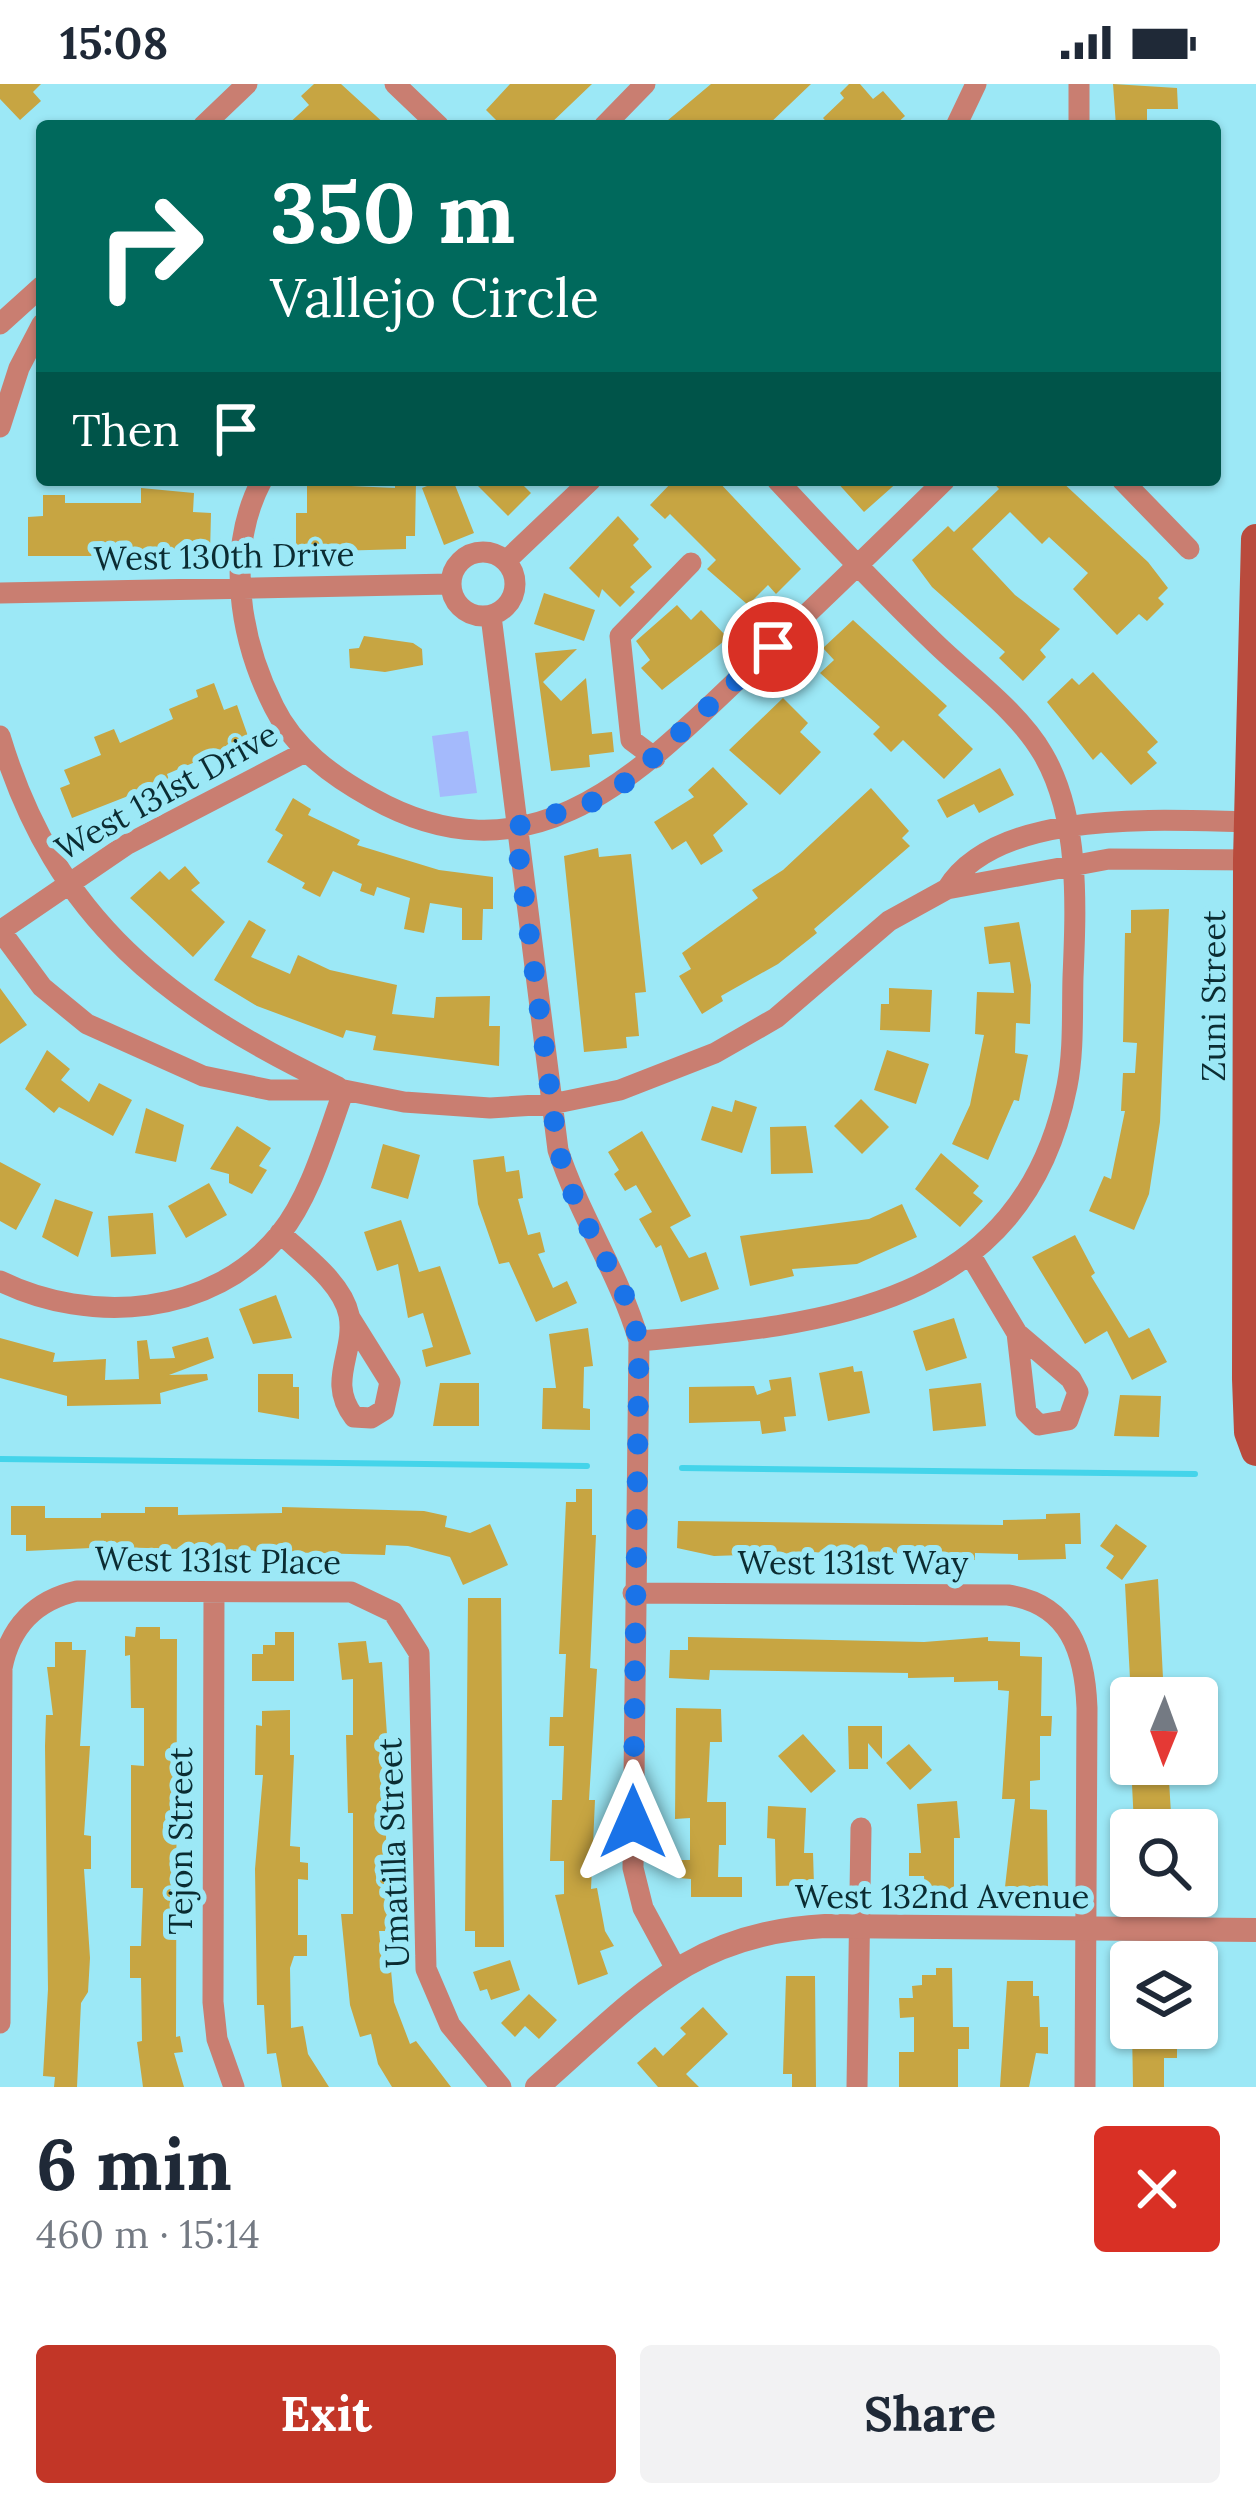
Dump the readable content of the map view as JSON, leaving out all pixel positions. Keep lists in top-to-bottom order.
{
  "streets": {
    "main road": ["Zuni Street"],
    "street": [
      "West 130th Drive",
      "West 131st Drive",
      "West 131st Place",
      "West 131st Way",
      "Tejon Street",
      "Umatilla Street",
      "West 132nd Avenue"
    ]
  },
  "crossings": [
    ["West 131st Place", "Tejon Street"],
    ["West 131st Place", "Umatilla Street"],
    ["West 131st Way", "West 132nd Avenue"]
  ],
  "north": "bottom",
  "page": {
    "status": "15:08",
    "turn": ["350 m", "Vallejo Circle"],
    "then": "Then",
    "heading": ["6 min", "460 m · 15:14"],
    "buttons": ["Exit", "Share"]
  }
}
